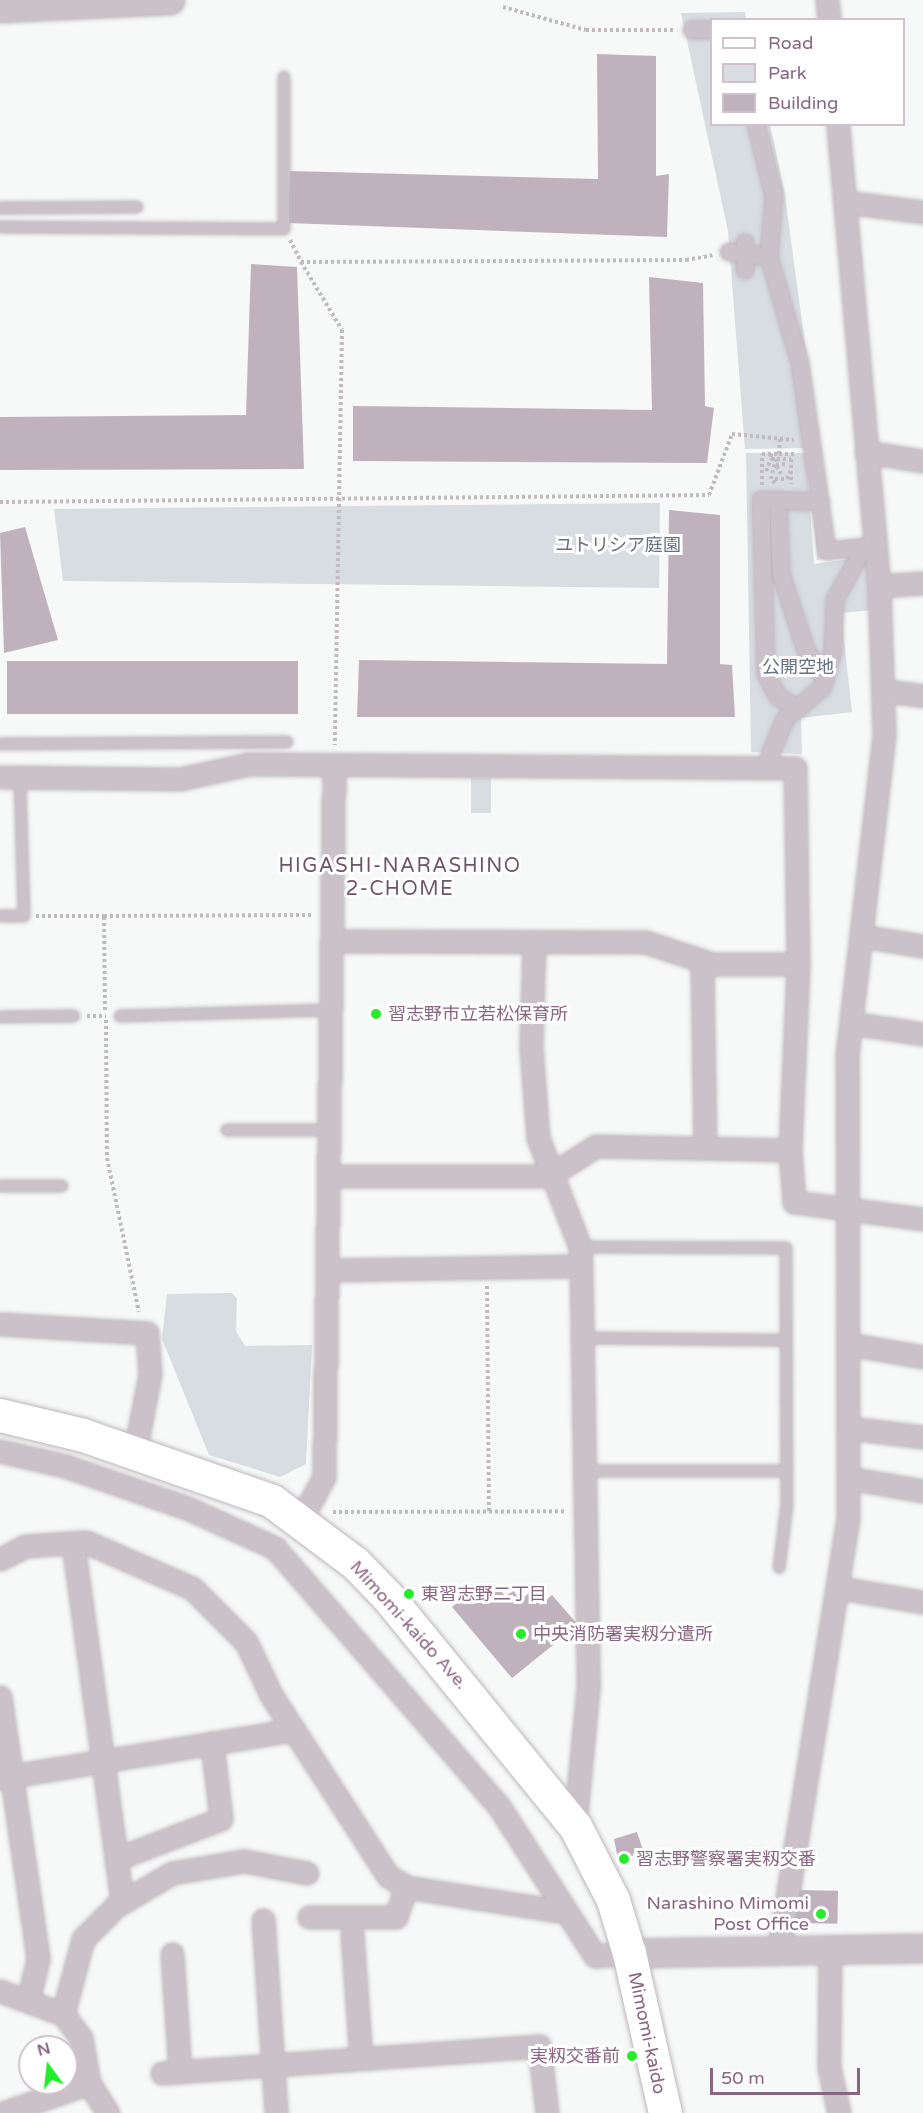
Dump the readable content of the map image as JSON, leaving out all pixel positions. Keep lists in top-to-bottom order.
{
  "streets": {
    "main road": ["Mimomi-kaido Ave.", "Mimomi-kaido"]
  },
  "crossings": [
    ["Mimomi-kaido Ave.", "Mimomi-kaido"]
  ],
  "districts": ["HIGASHI-NARASHINO 2-CHOME"],
  "parks": ["ユトリシア庭園", "公開空地"],
  "places": [
    "習志野市立若松保育所",
    "東習志野二丁目",
    "中央消防署実籾分遣所",
    "習志野警察署実籾交番",
    "Narashino Mimomi Post Office",
    "実籾交番前"
  ],
  "legend": ["Road", "Park", "Building"],
  "scale_bar": "50 m",
  "north": "top"
}
